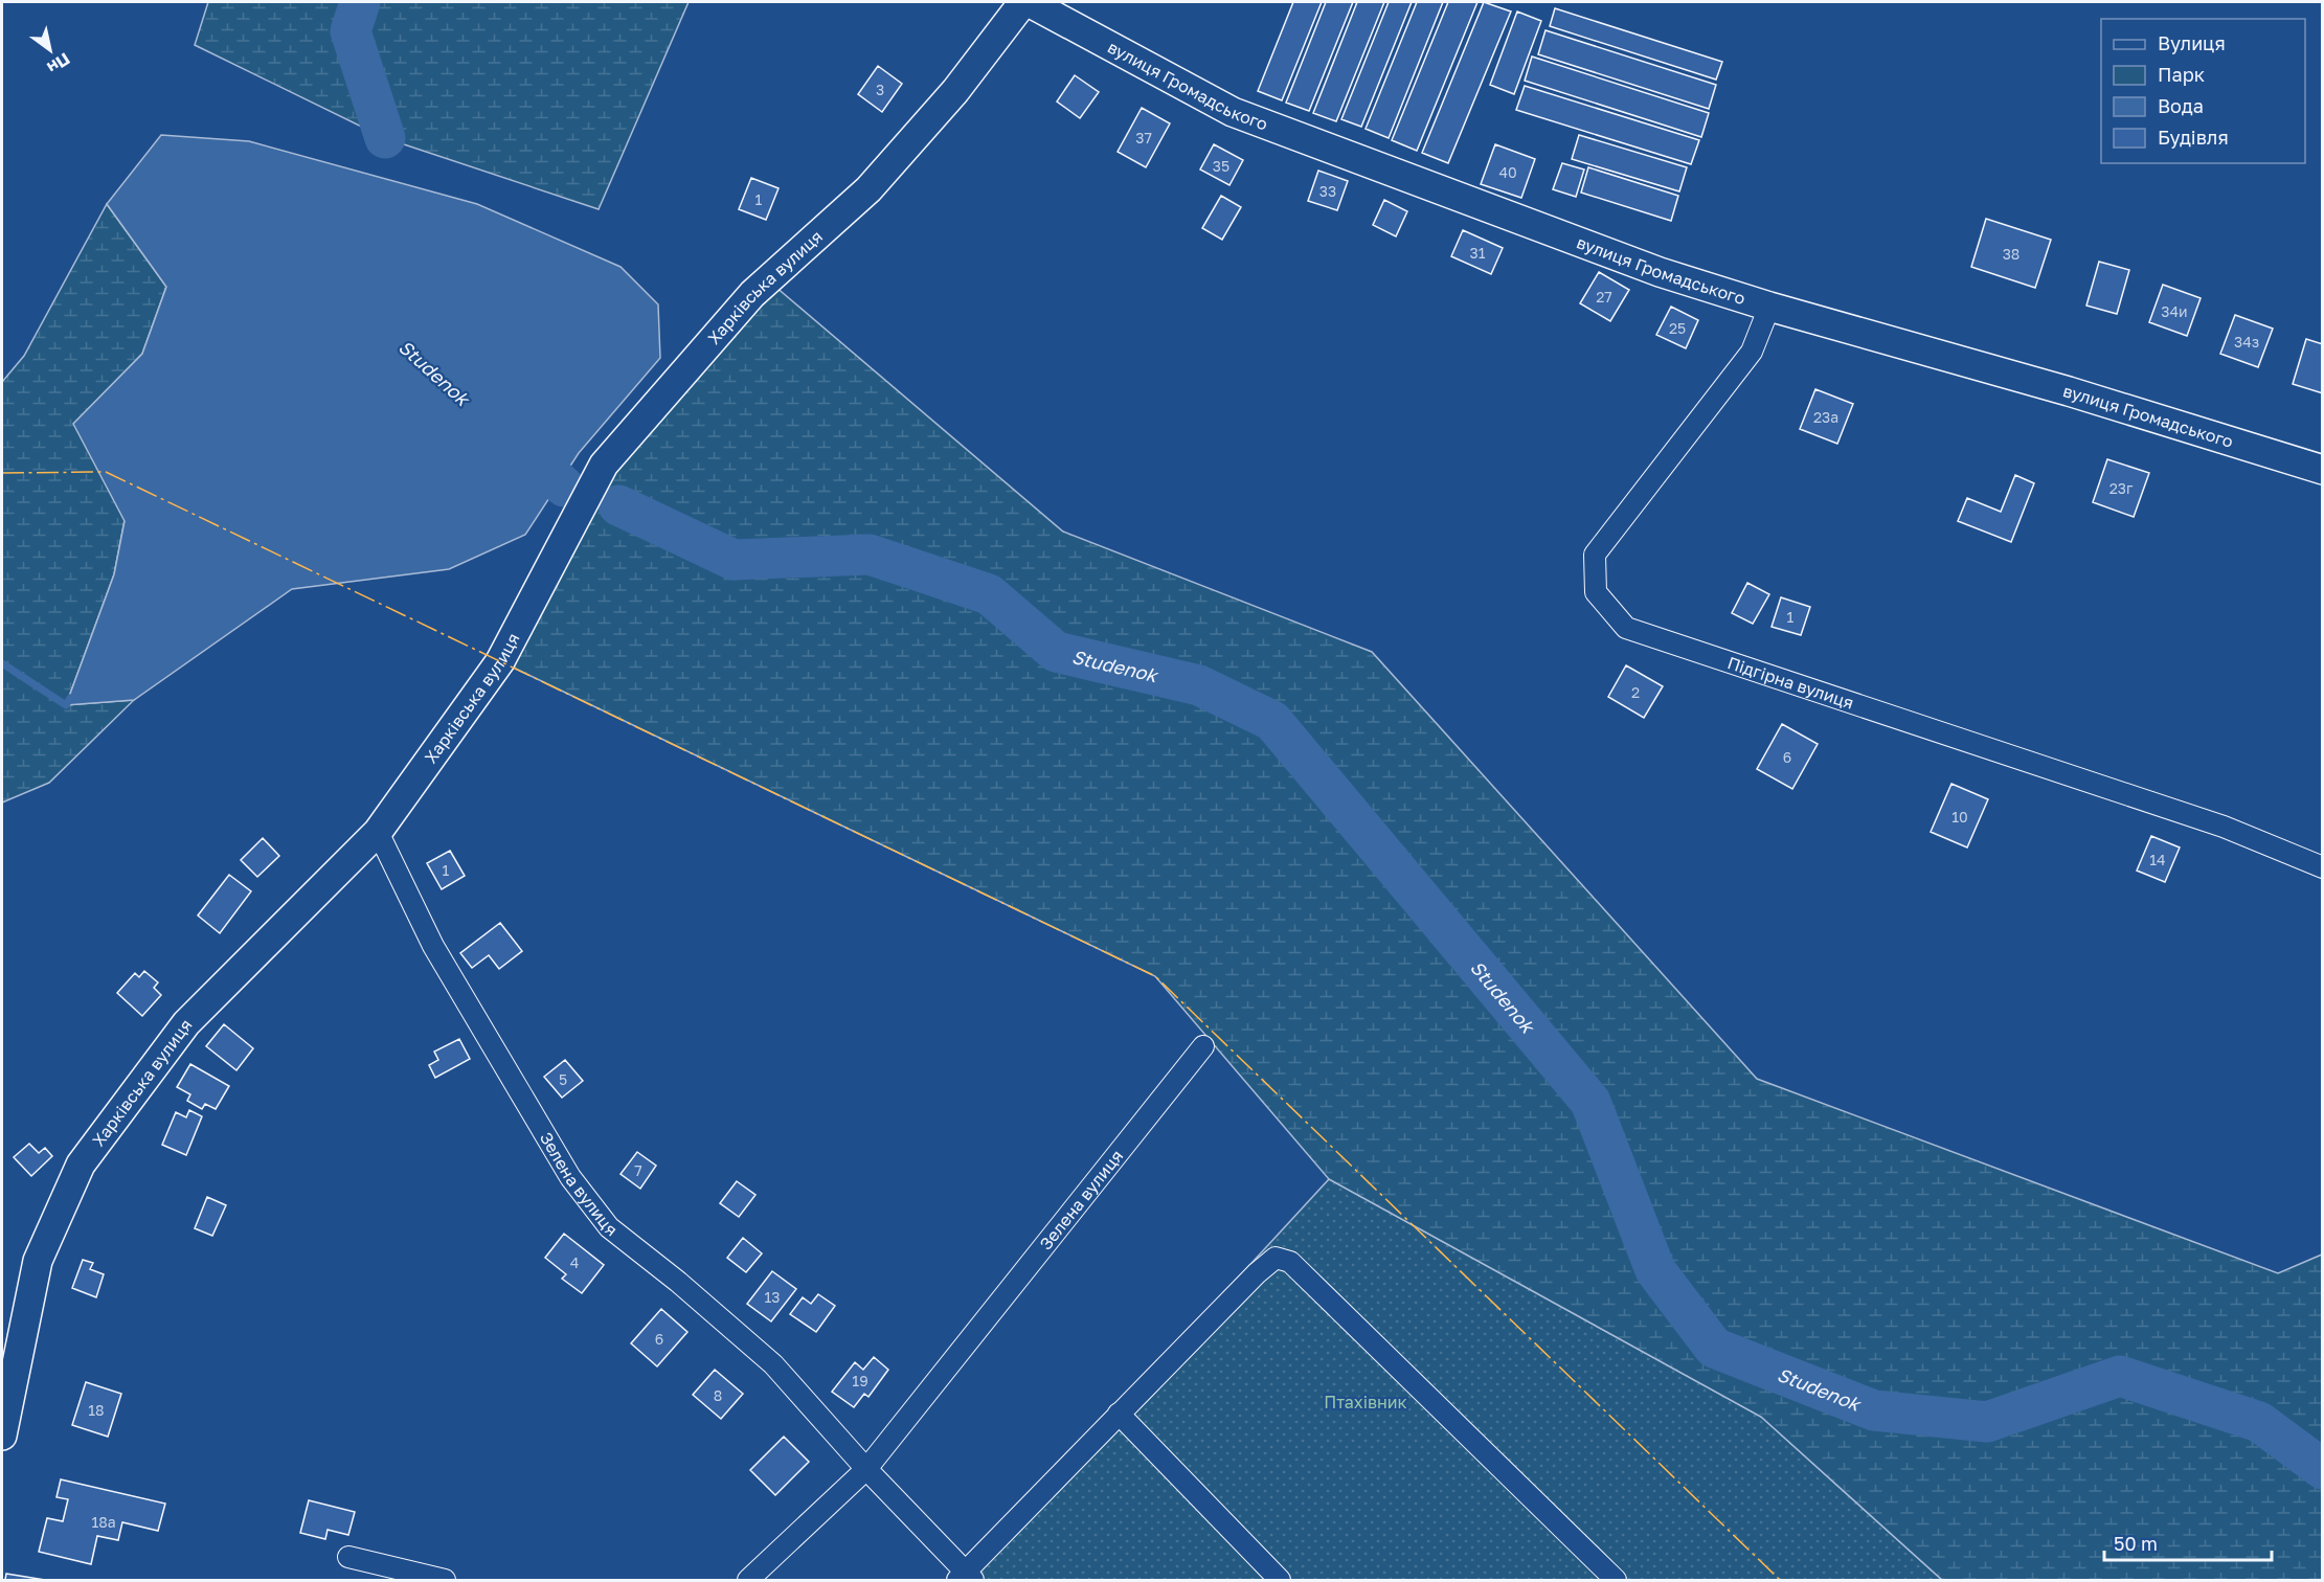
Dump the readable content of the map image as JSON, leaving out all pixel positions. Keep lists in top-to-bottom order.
{
  "streets": {
    "street": [
      "вулиця Громадського",
      "Харківська вулиця",
      "Підгірна вулиця",
      "Зелена вулиця"
    ]
  },
  "crossings": [
    ["вулиця Громадського", "Підгірна вулиця"],
    ["Харківська вулиця", "Зелена вулиця"]
  ],
  "water": ["Studenok"],
  "parks": ["Птахівник"],
  "house_numbers": [
    "3",
    "37",
    "35",
    "40",
    "33",
    "1",
    "31",
    "38",
    "27",
    "34и",
    "25",
    "34з",
    "23а",
    "23г",
    "1",
    "2",
    "6",
    "10",
    "14",
    "1",
    "5",
    "7",
    "4",
    "13",
    "6",
    "19",
    "8",
    "18",
    "18а"
  ],
  "legend": [
    "Вулиця",
    "Парк",
    "Вода",
    "Будівля"
  ],
  "scale_bar": "50 m",
  "north": "bottom right"
}
